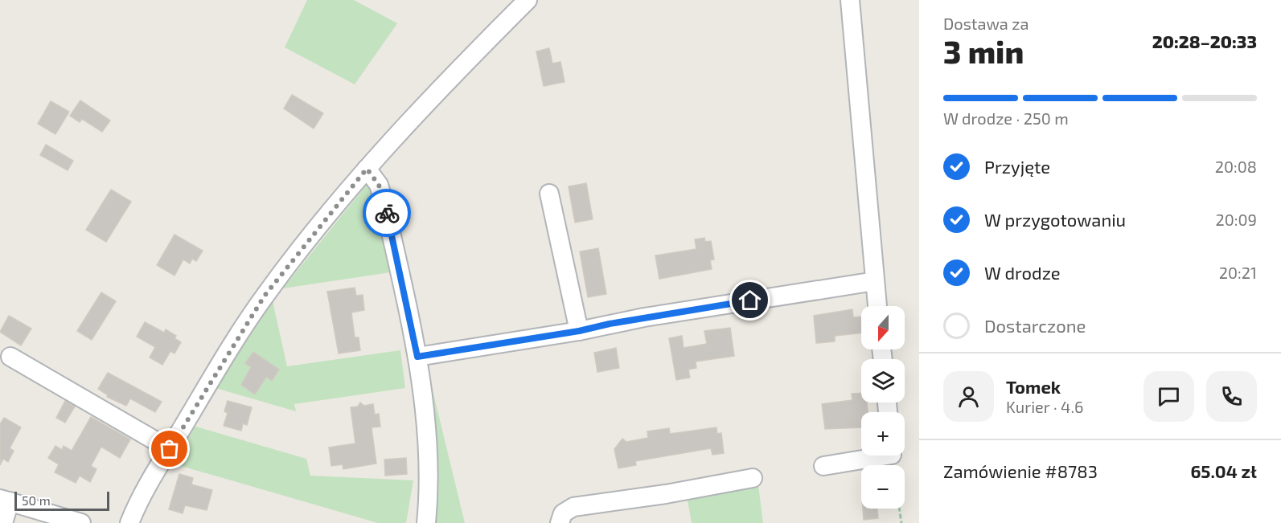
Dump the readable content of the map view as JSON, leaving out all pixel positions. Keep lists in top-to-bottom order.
{
  "scale_bar": "50 m",
  "north": "bottom",
  "page": {
    "heading": ["3 min", "Dostawa za", "20:28–20:33"],
    "panel": [
      "Tomek",
      "Kurier · 4.6",
      "Zamówienie #8783",
      "65.04 zł"
    ],
    "bar": "W drodze · 250 m",
    "list": [
      ["Przyjęte", "20:08"],
      ["W przygotowaniu", "20:09"],
      ["W drodze", "20:21"],
      "Dostarczone"
    ],
    "map_buttons": ["+", "−"],
    "scale": "50 m"
  }
}
